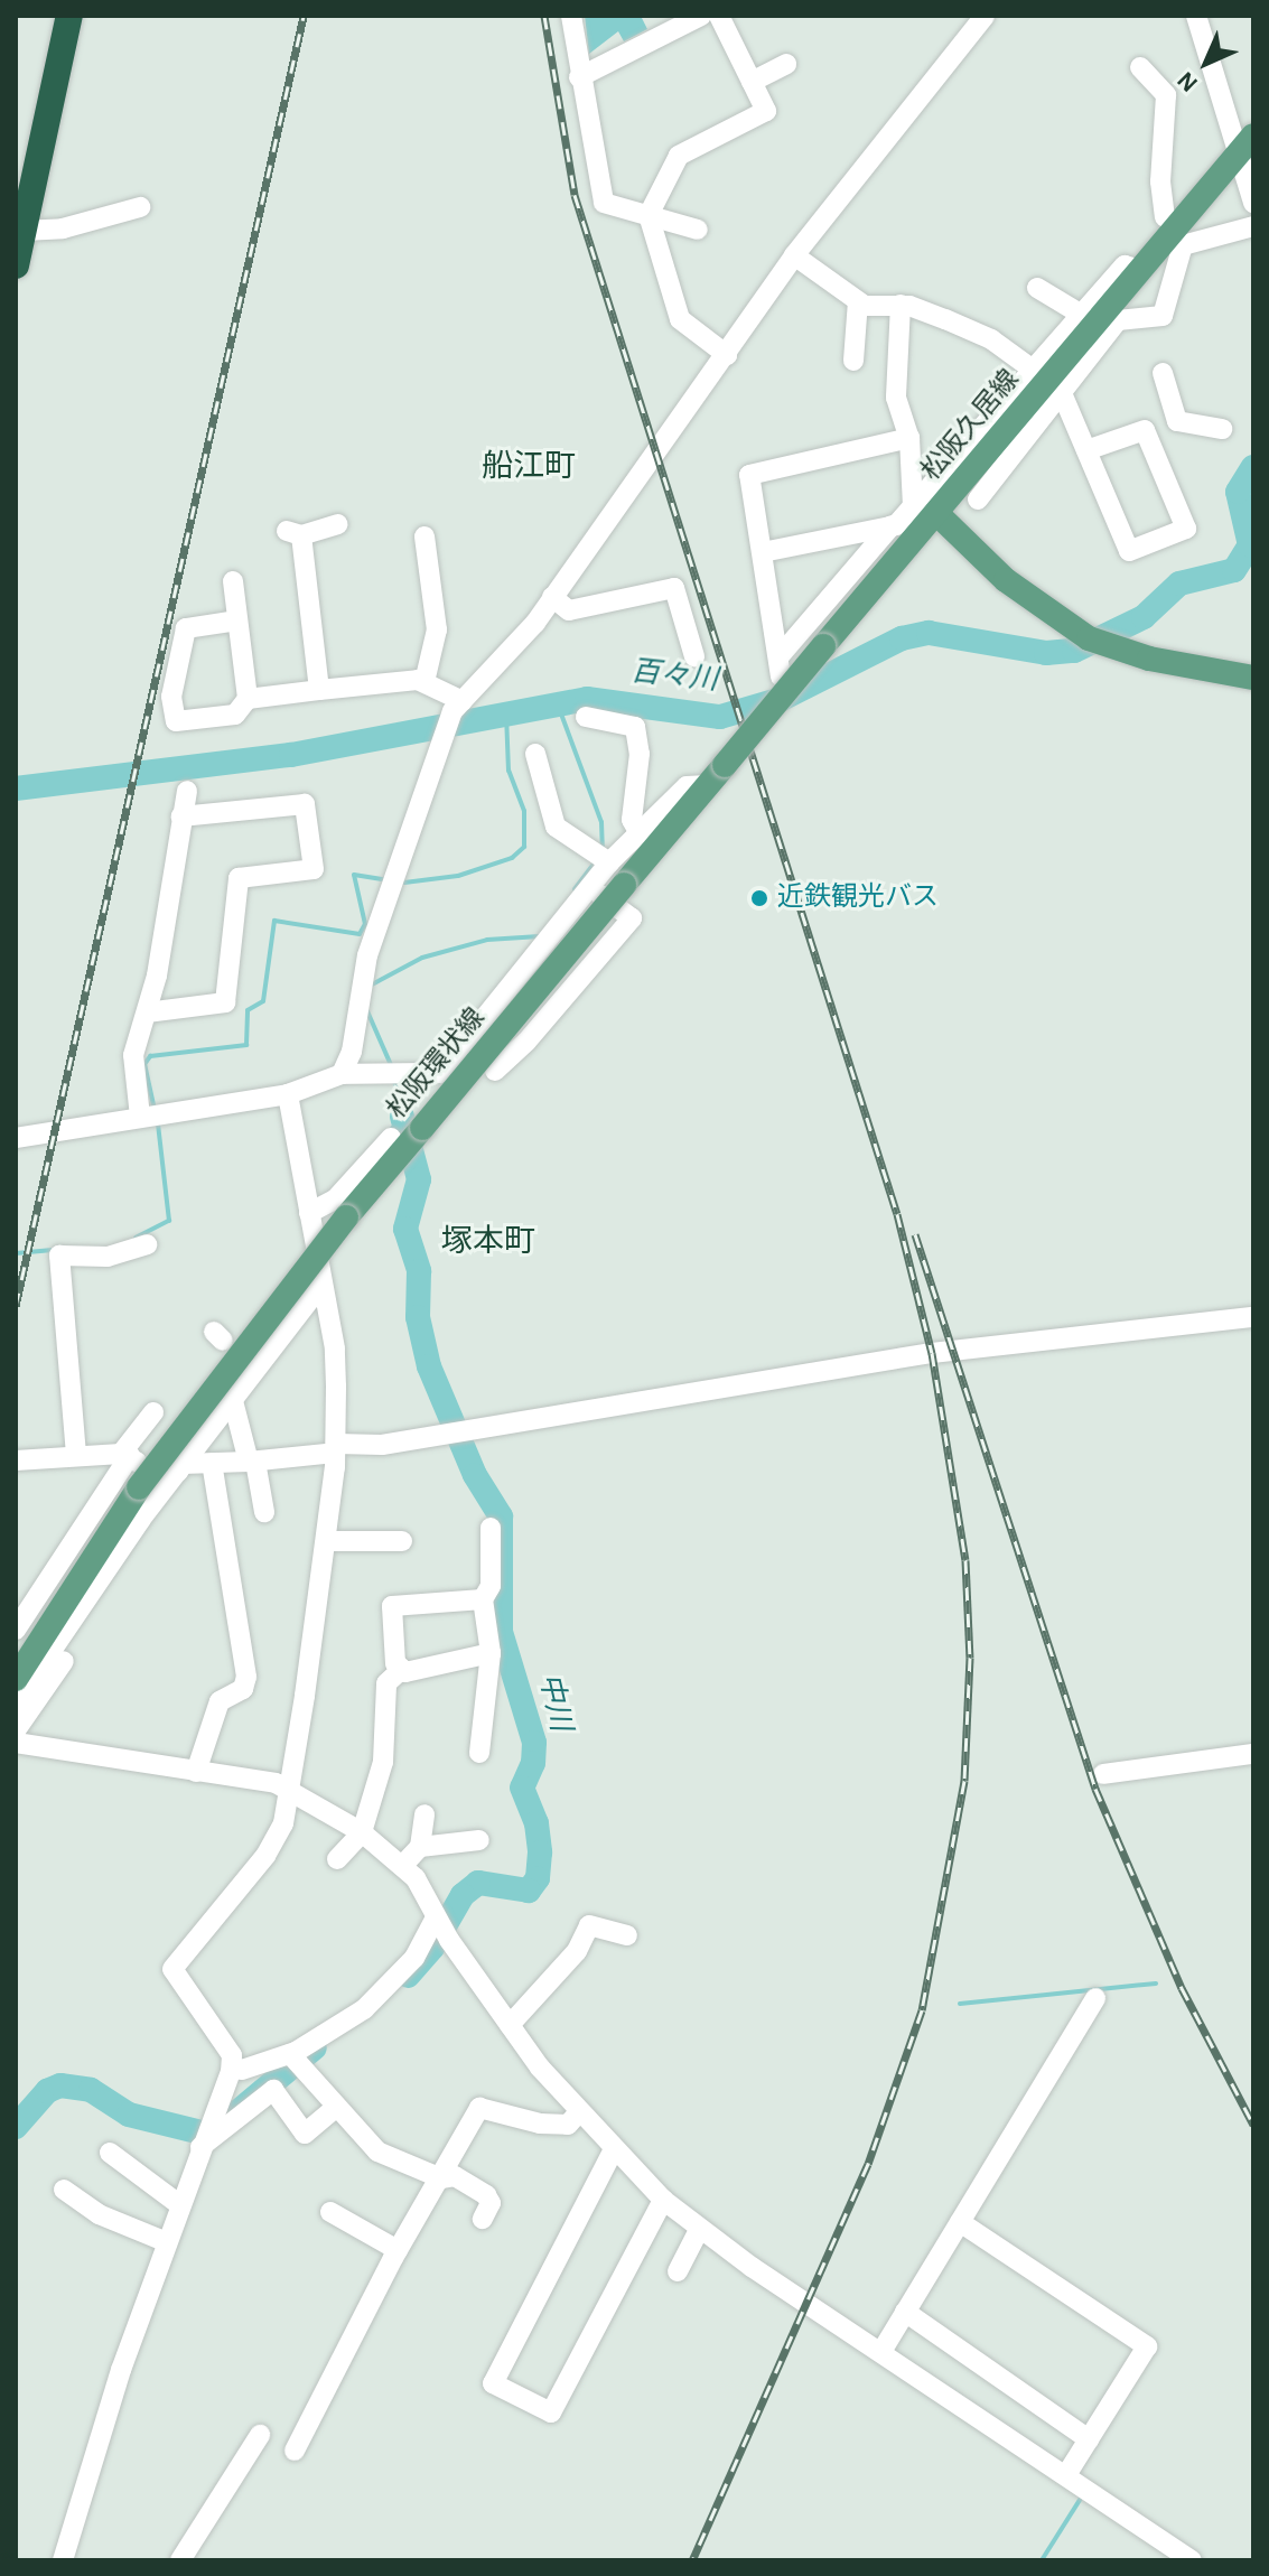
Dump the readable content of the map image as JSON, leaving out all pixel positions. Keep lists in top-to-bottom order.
{
  "streets": {
    "main road": ["松阪久居線", "松阪環状線"]
  },
  "crossings": [
    ["松阪久居線", "松阪環状線"]
  ],
  "districts": ["船江町", "塚本町"],
  "water": ["百々川", "中川"],
  "places": ["近鉄観光バス"],
  "north": "bottom left"
}
